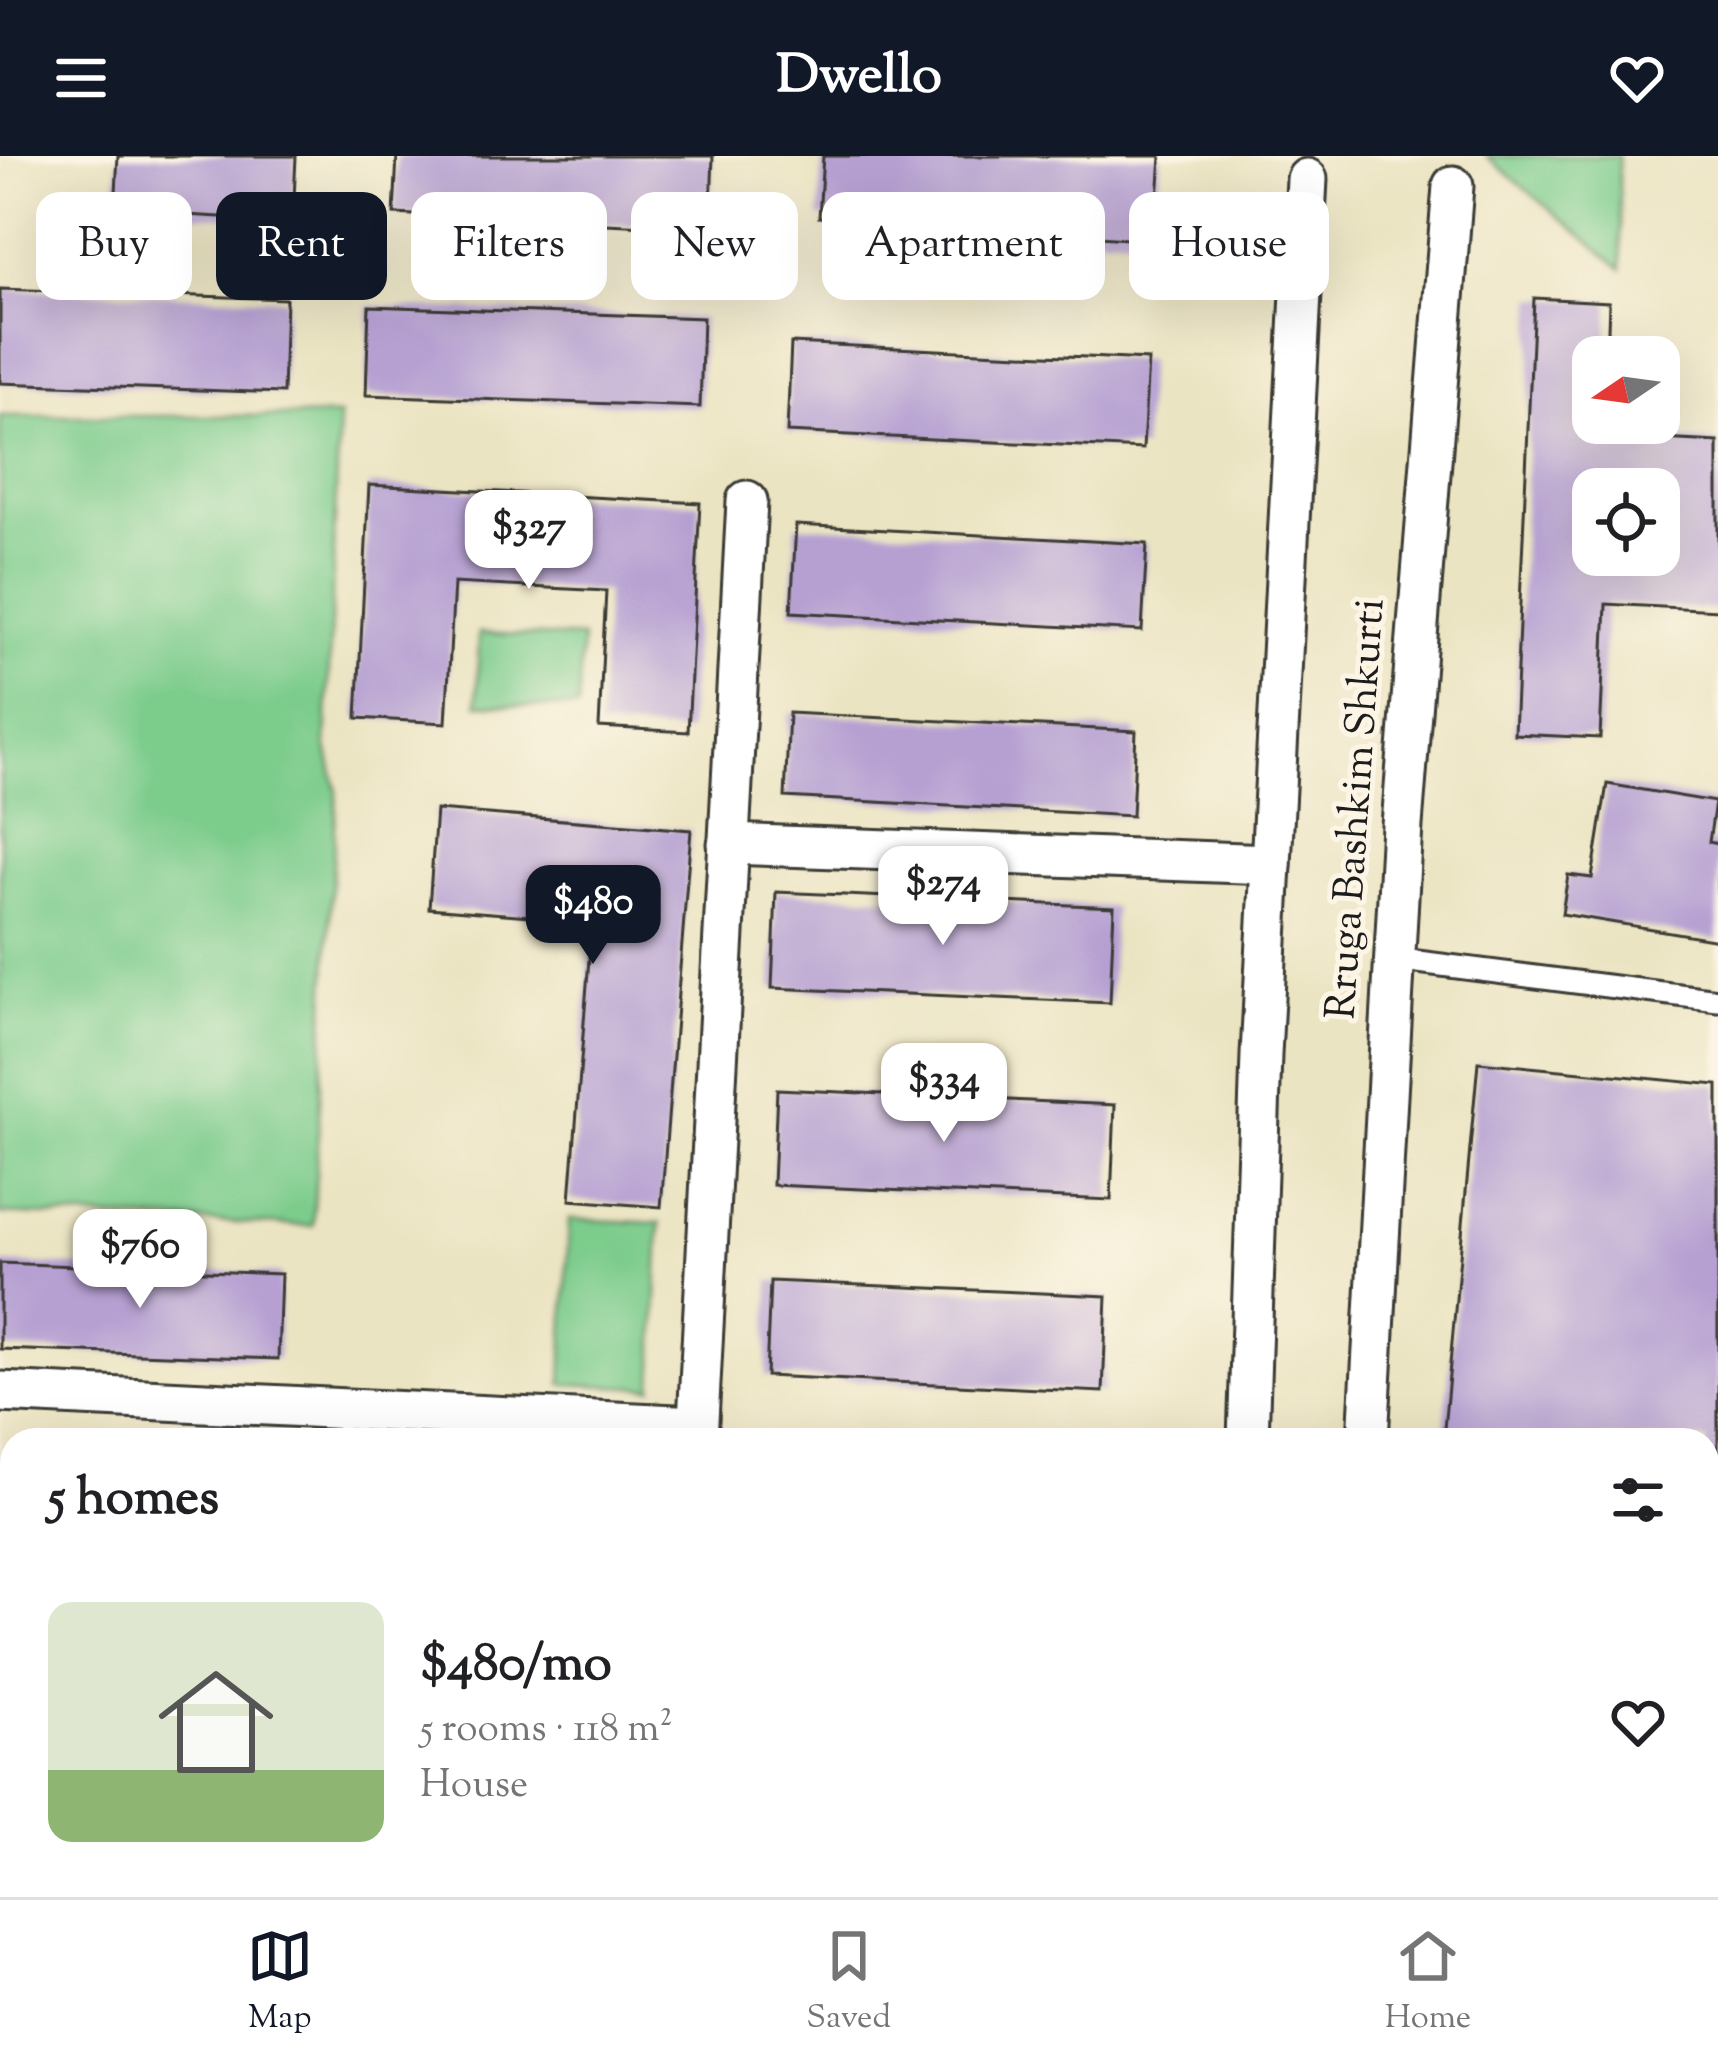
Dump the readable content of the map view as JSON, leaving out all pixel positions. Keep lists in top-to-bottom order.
{
  "streets": {
    "street": ["Rruga Bashkim Shkurti"]
  },
  "north": "left",
  "page": {
    "header": "Dwello",
    "chip": [
      "Buy",
      "Rent",
      "Filters",
      "New",
      "Apartment",
      "House"
    ],
    "price": [
      "$327",
      "$274",
      "$480",
      "$334",
      "$760"
    ],
    "heading": "5 homes",
    "list": [
      {
        "name": "$480/mo",
        "note": "5 rooms · 118 m² · House"
      }
    ],
    "tabs": ["Map", "Saved", "Home"]
  }
}
